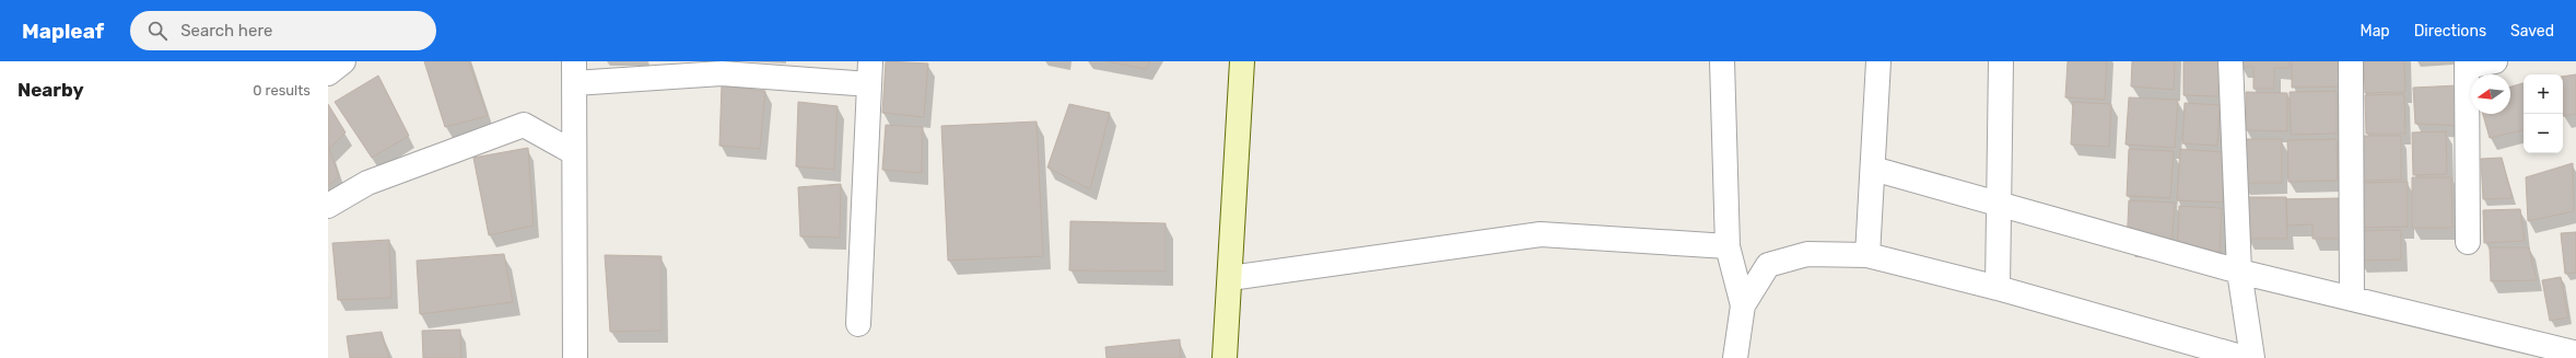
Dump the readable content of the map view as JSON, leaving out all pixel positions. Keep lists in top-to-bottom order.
{
  "north": "left",
  "page": {
    "header": "Mapleaf",
    "search": "Search here",
    "nav": ["Map", "Directions", "Saved"],
    "heading": ["Nearby", "0 results"],
    "map_buttons": ["+", "−"]
  }
}
